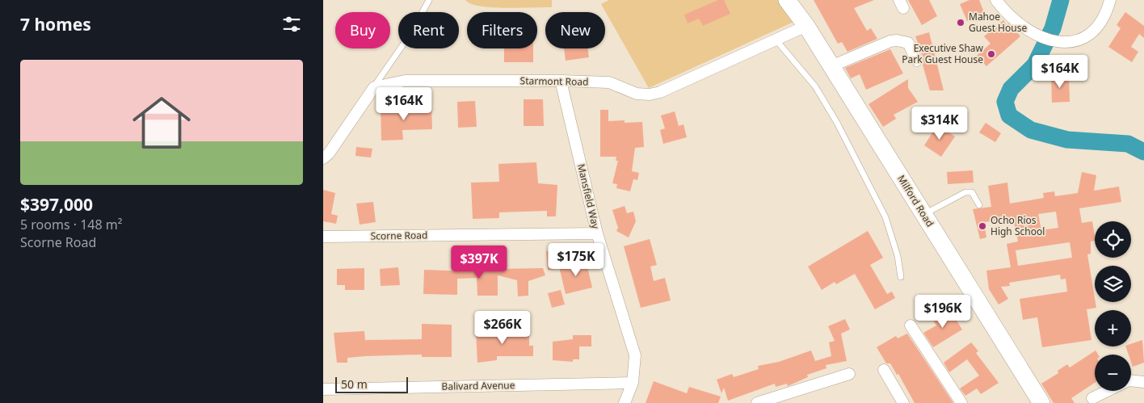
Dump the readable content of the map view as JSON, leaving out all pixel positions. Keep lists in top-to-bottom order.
{
  "streets": {
    "main road": ["Milford Road"],
    "street": [
      "Starmont Road",
      "Mansfield Way",
      "Scorne Road",
      "Balivard Avenue"
    ]
  },
  "crossings": [
    ["Starmont Road", "Mansfield Way"],
    ["Starmont Road", "Milford Road"],
    ["Mansfield Way", "Scorne Road"],
    ["Mansfield Way", "Balivard Avenue"]
  ],
  "places": ["Mahoe Guest House", "Executive Shaw Park Guest House", "Ocho Rios High School"],
  "scale_bar": "50 m",
  "page": {
    "heading": "7 homes",
    "chip": [
      "Buy",
      "Rent",
      "Filters",
      "New"
    ],
    "list": [
      {
        "name": "$397,000",
        "note": "5 rooms · 148 m² · Scorne Road"
      }
    ],
    "price": [
      "$164K",
      "$164K",
      "$314K",
      "$175K",
      "$397K",
      "$196K",
      "$266K"
    ],
    "map_buttons": ["+", "−"],
    "scale": "50 m"
  }
}
